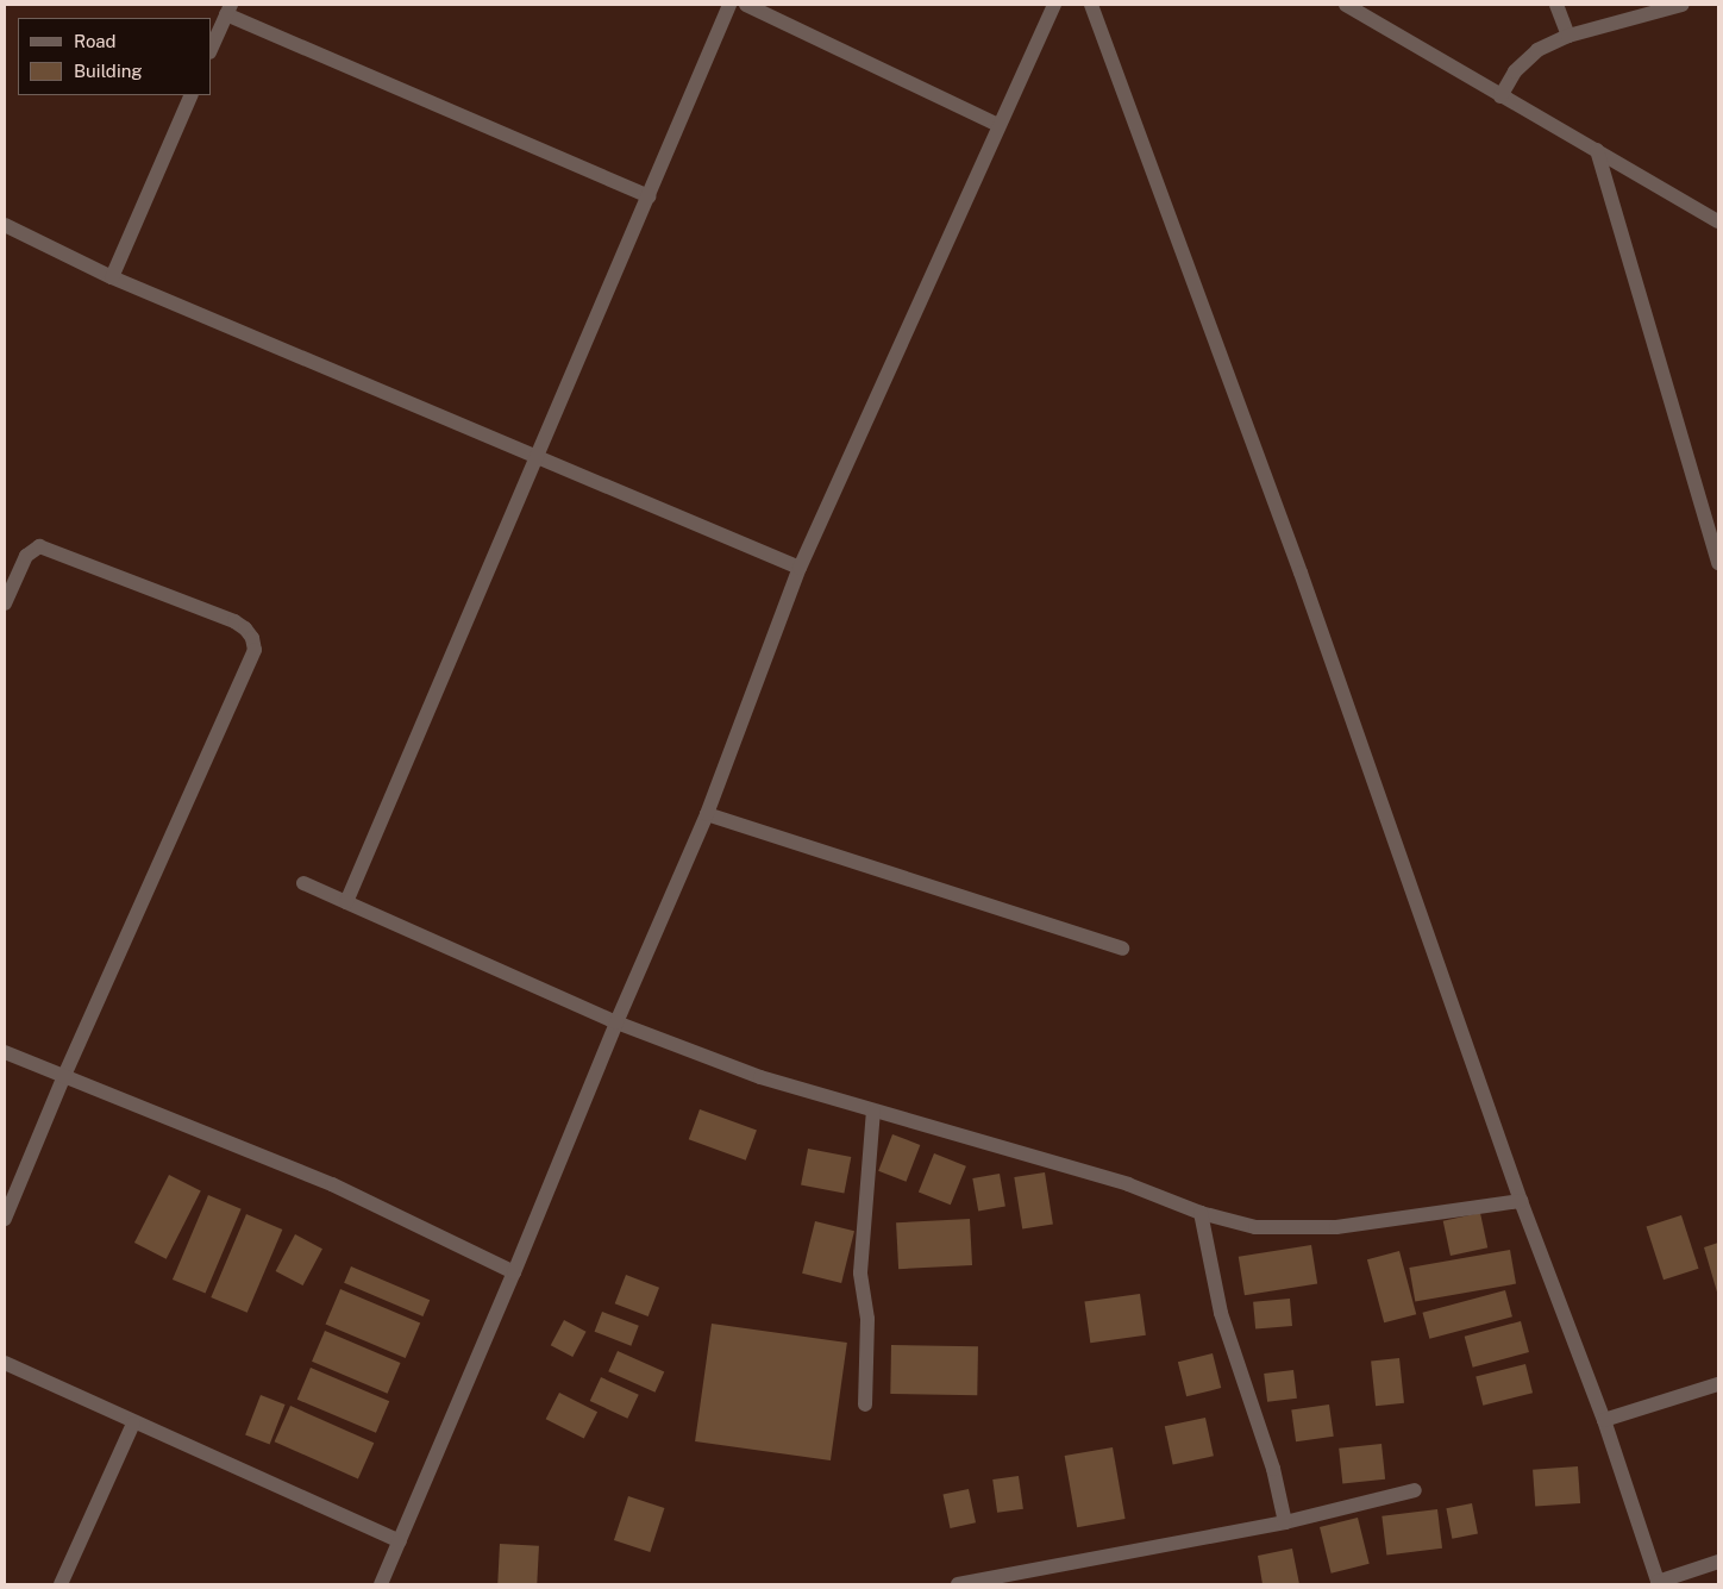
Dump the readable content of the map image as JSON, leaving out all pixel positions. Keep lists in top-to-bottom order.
{
  "legend": ["Road", "Building"]
}
